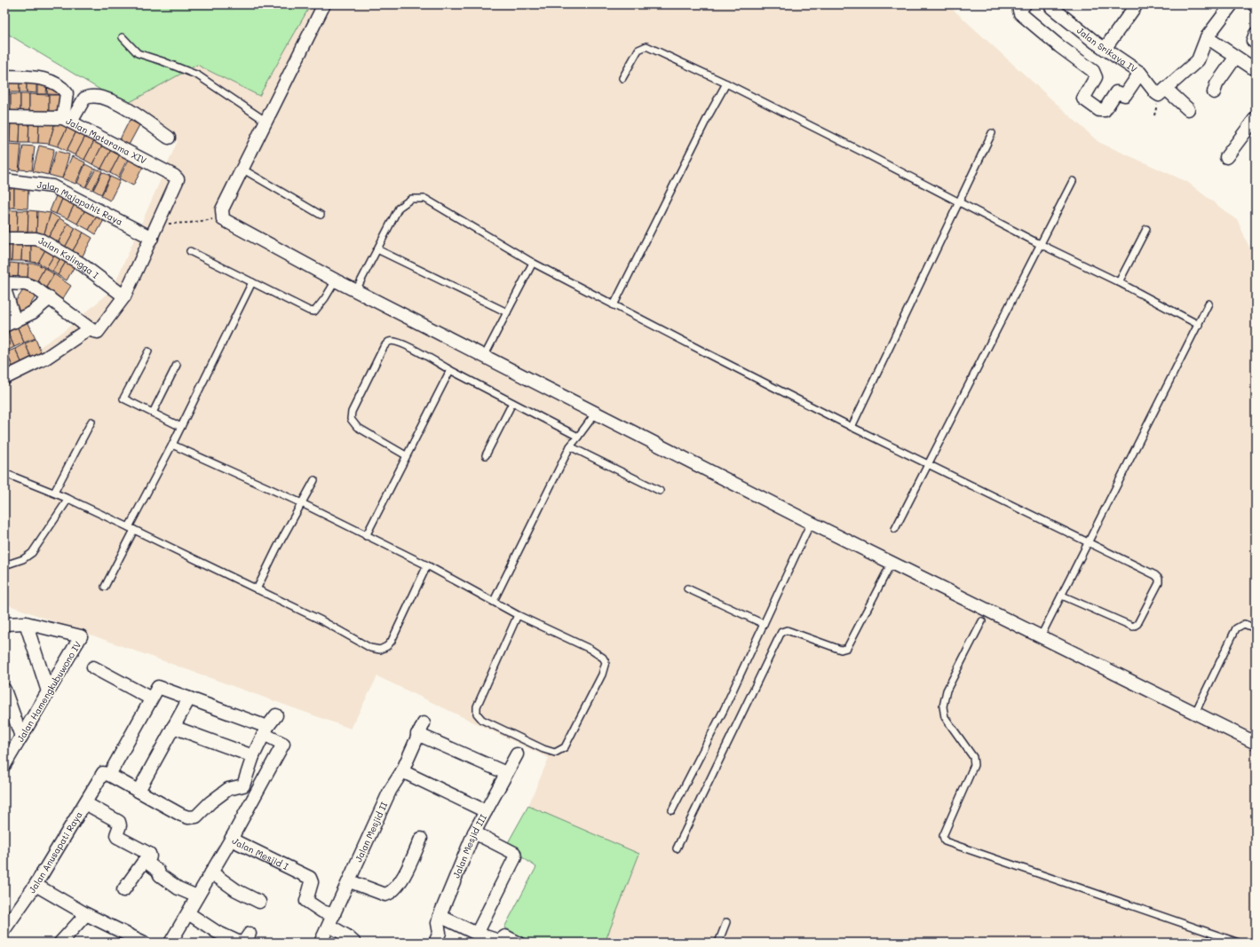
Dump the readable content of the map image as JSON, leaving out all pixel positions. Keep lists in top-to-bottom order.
{
  "streets": {
    "street": [
      "Jalan Srikaya IV",
      "Jalan Matarama XIV",
      "Jalan Majapahit Raya",
      "Jalan Kalingga I",
      "Jalan Hamengkubuwono IV",
      "Jalan Mesjid II",
      "Jalan Mesjid III",
      "Jalan Anusapati Raya",
      "Jalan Mesjid I"
    ]
  },
  "crossings": [
    ["Jalan Mesjid II", "Jalan Mesjid I"]
  ]
}
